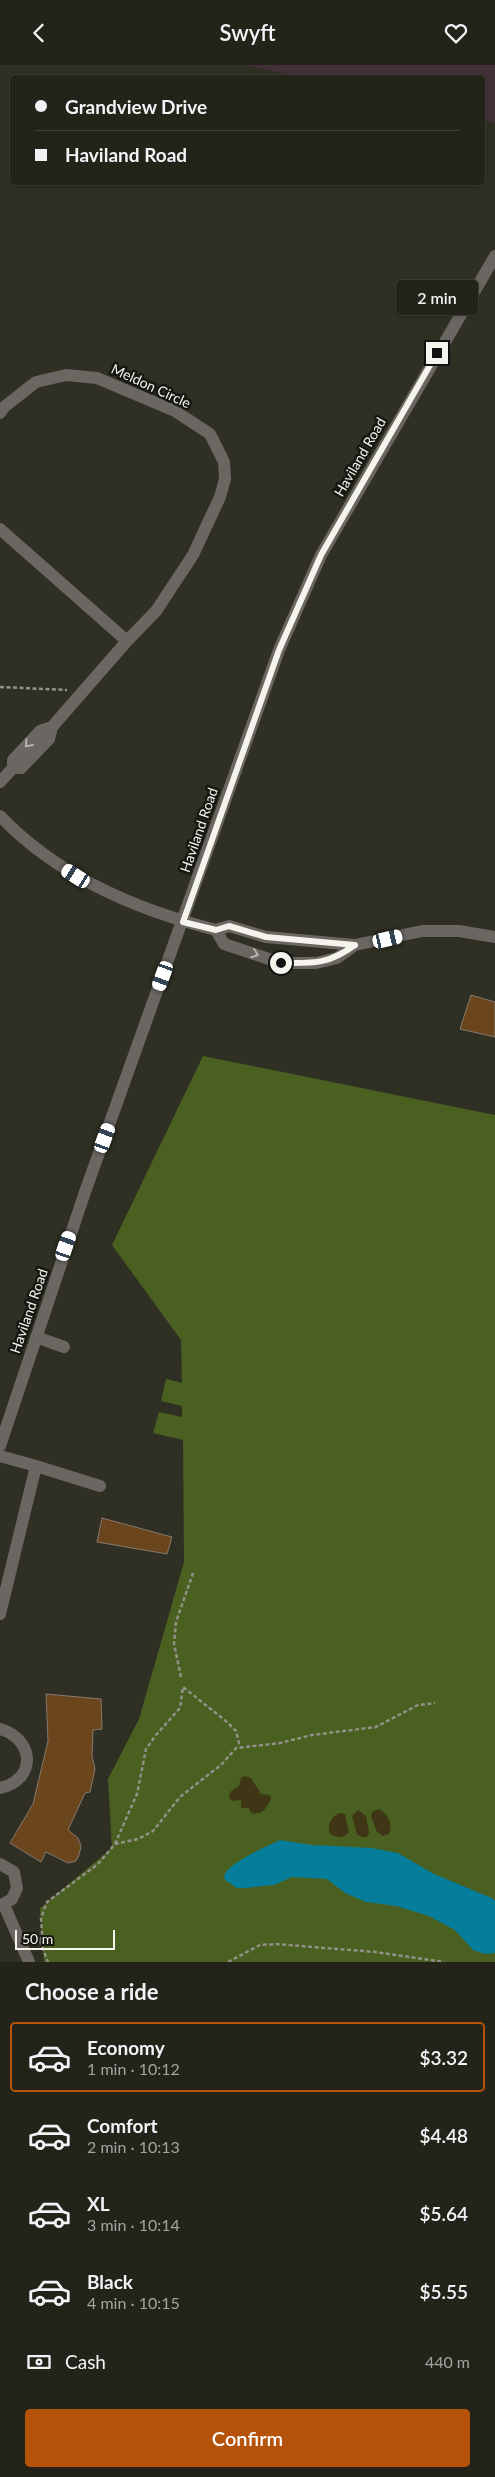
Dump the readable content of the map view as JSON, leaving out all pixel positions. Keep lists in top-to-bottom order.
{
  "streets": {
    "street": ["Meldon Circle", "Haviland Road"]
  },
  "scale_bar": "50 m",
  "page": {
    "header": "Swyft",
    "banner": ["Grandview Drive", "Haviland Road"],
    "bubble": "2 min",
    "scale": "50 m",
    "heading": "Choose a ride",
    "list": [
      {
        "name": "Economy",
        "note": "1 min · 10:12",
        "value": "$3.32"
      },
      {
        "name": "Comfort",
        "note": "2 min · 10:13",
        "value": "$4.48"
      },
      {
        "name": "XL",
        "note": "3 min · 10:14",
        "value": "$5.64"
      },
      {
        "name": "Black",
        "note": "4 min · 10:15",
        "value": "$5.55"
      }
    ],
    "pay": ["Cash", "440 m"],
    "buttons": "Confirm"
  }
}
